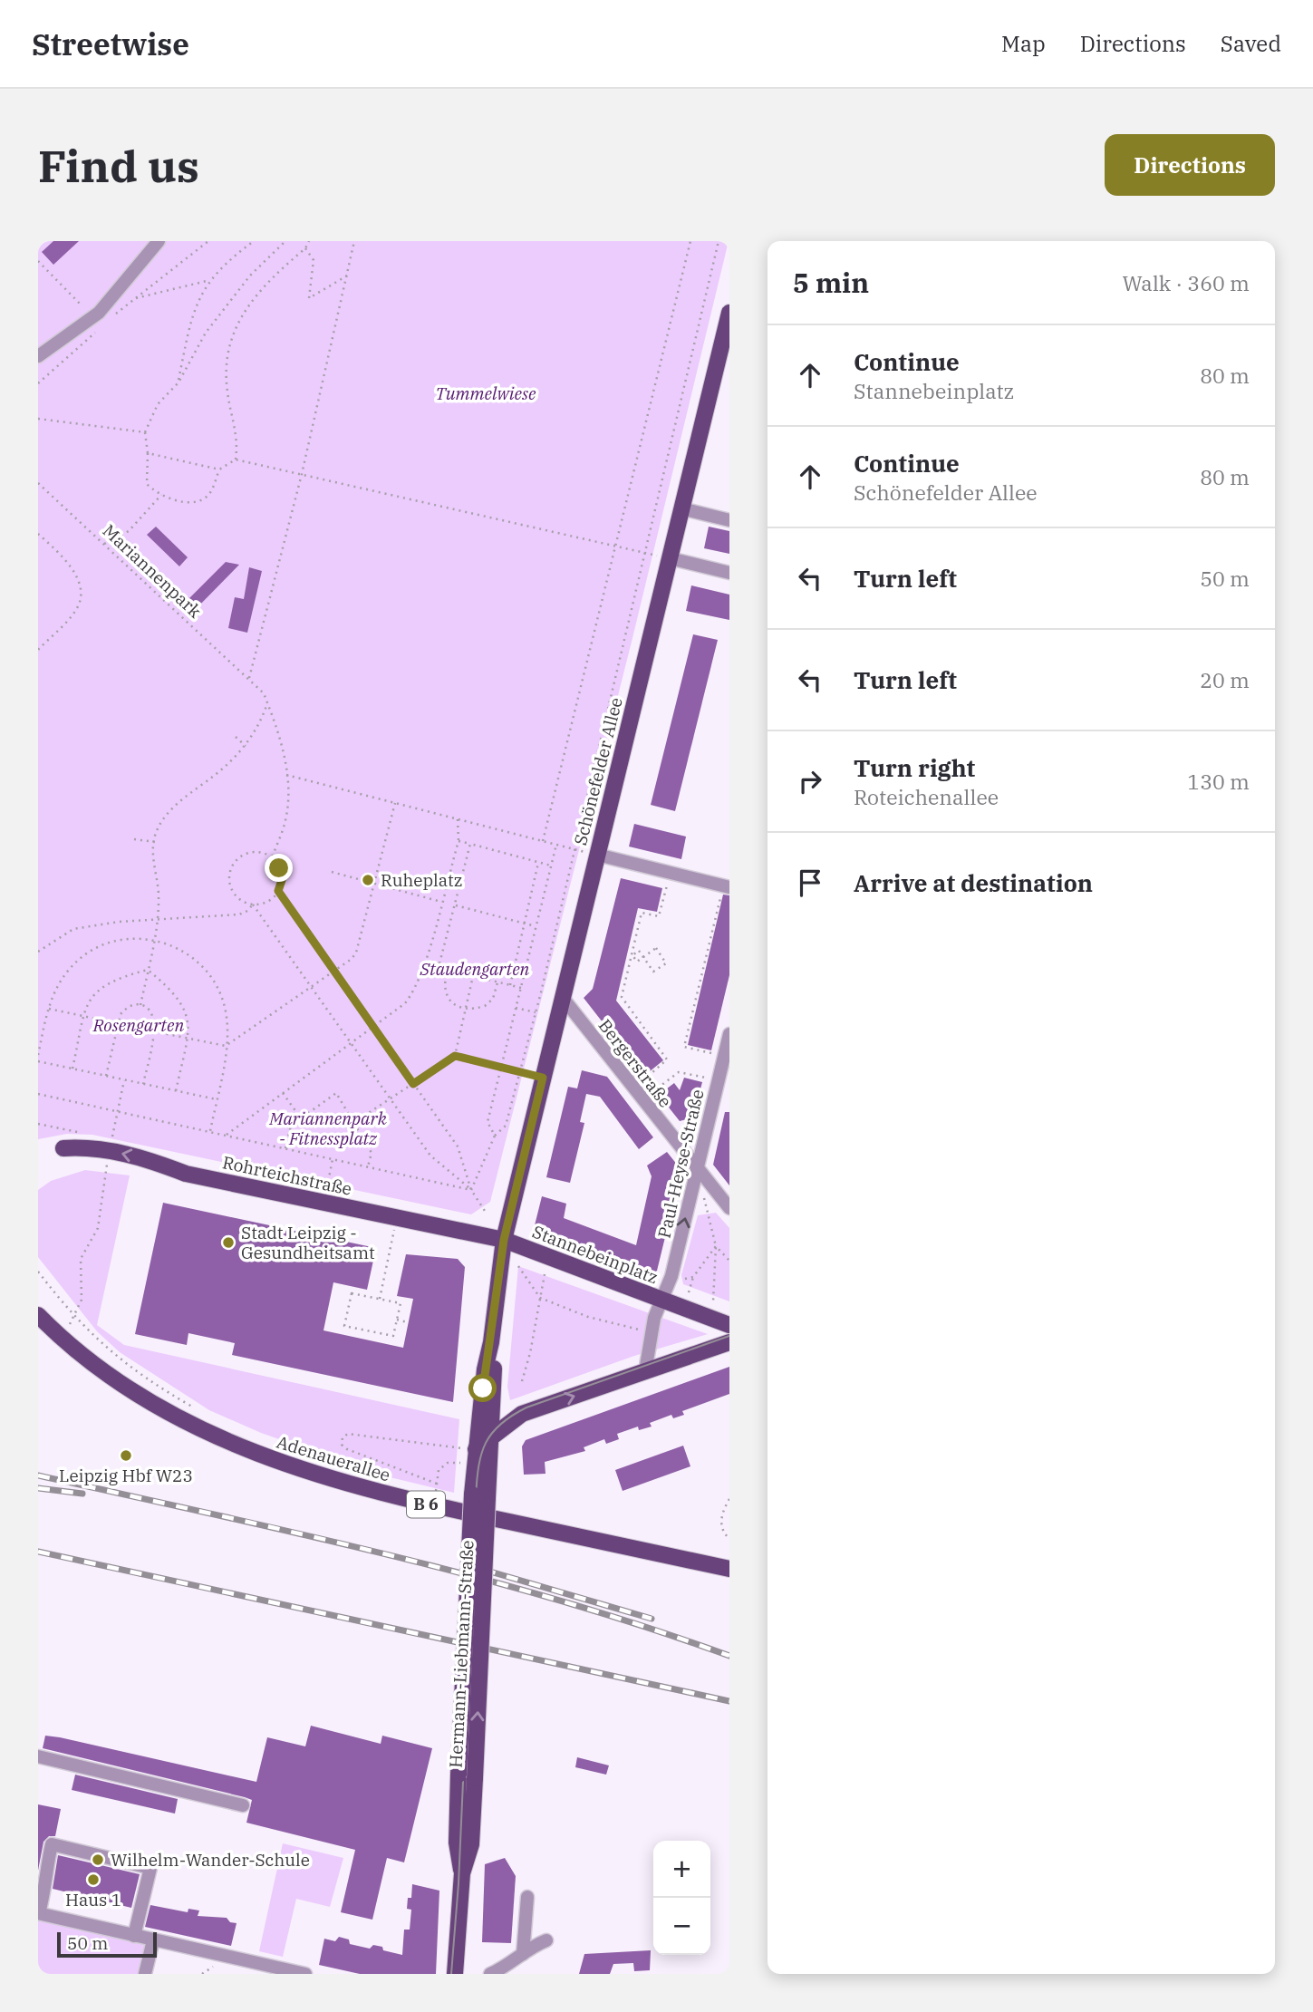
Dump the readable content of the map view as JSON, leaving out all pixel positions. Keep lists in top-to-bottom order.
{
  "streets": {
    "main road": [
      "Schönefelder Allee",
      "Rohrteichstraße",
      "Stannebeinplatz",
      "Adenauerallee",
      "B 6",
      "Hermann-Liebmann-Straße"
    ],
    "street": ["Bergerstraße", "Paul-Heyse-Straße"],
    "path": ["Mariannenpark"]
  },
  "crossings": [
    ["Schönefelder Allee", "Bergerstraße"],
    ["Schönefelder Allee", "Rohrteichstraße"],
    ["Schönefelder Allee", "Stannebeinplatz"],
    ["Bergerstraße", "Paul-Heyse-Straße"],
    ["Paul-Heyse-Straße", "Stannebeinplatz"],
    ["Rohrteichstraße", "Stannebeinplatz"],
    ["Stannebeinplatz", "Hermann-Liebmann-Straße"]
  ],
  "one_way": ["Paul-Heyse-Straße", "Rohrteichstraße"],
  "parks": [
    "Tummelwiese",
    "Staudengarten",
    "Rosengarten",
    "Mariannenpark - Fitnessplatz"
  ],
  "places": [
    "Ruheplatz",
    "Stadt Leipzig - Gesundheitsamt",
    "Leipzig Hbf W23",
    "Wilhelm-Wander-Schule",
    "Haus 1"
  ],
  "scale_bar": "50 m",
  "page": {
    "header": "Streetwise",
    "nav": ["Map", "Directions", "Saved"],
    "buttons": "Directions",
    "title": "Find us",
    "heading": ["5 min", "Walk · 360 m"],
    "list": [
      ["Continue", "Stannebeinplatz", "80 m"],
      ["Continue", "Schönefelder Allee", "80 m"],
      ["Turn left", "50 m"],
      ["Turn left", "20 m"],
      ["Turn right", "Roteichenallee", "130 m"],
      "Arrive at destination"
    ],
    "map_buttons": ["+", "−"],
    "scale": "50 m"
  }
}
